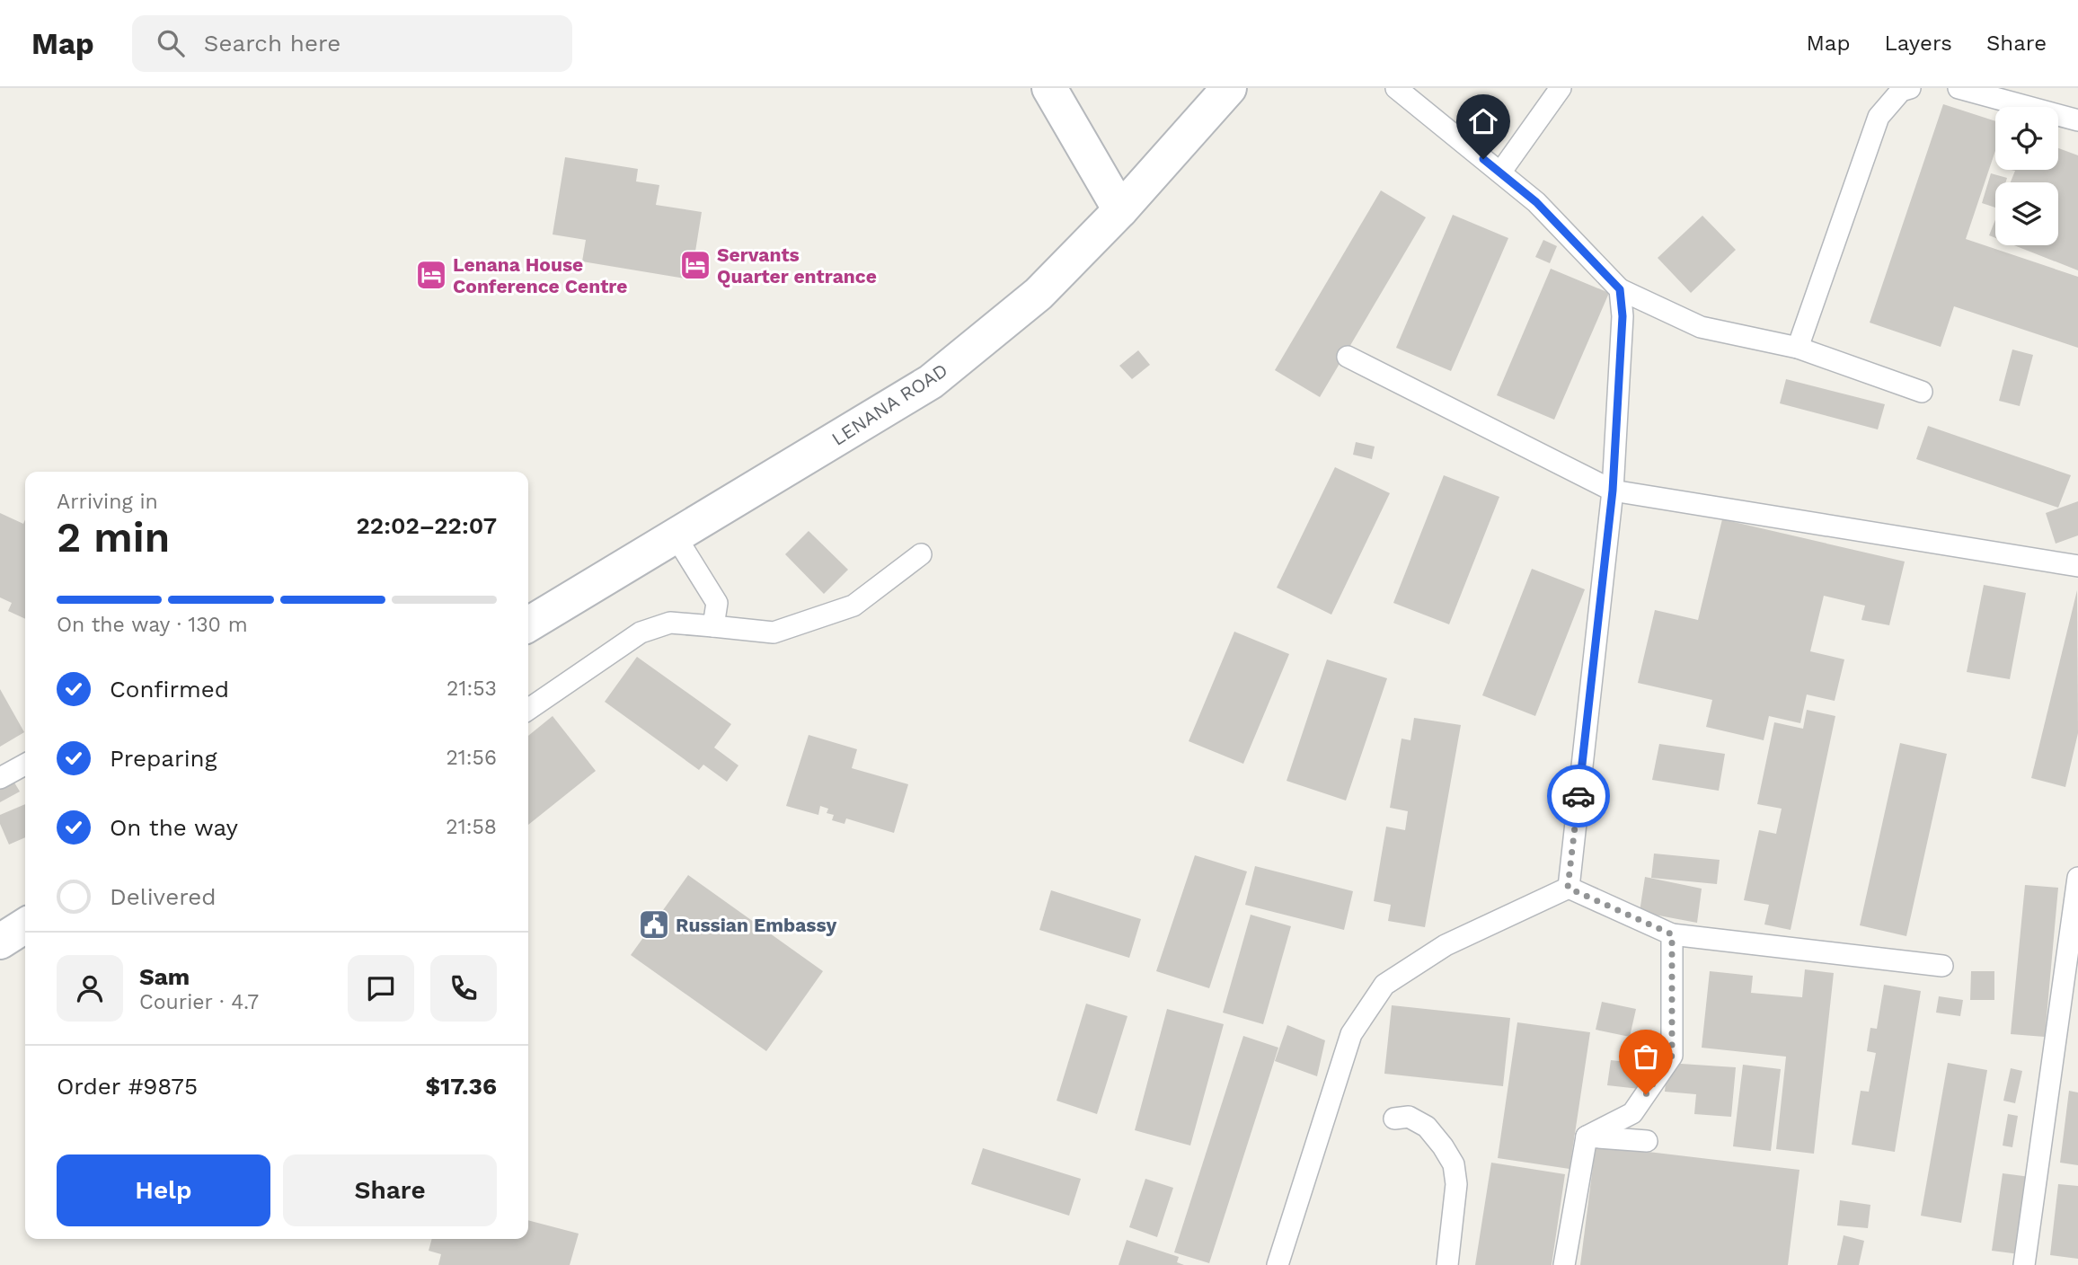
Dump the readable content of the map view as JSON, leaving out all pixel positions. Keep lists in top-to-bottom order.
{
  "streets": {
    "street": ["LENANA ROAD"]
  },
  "places": {
    "hotel": ["Servants Quarter entrance", "Lenana House Conference Centre"],
    "public building": ["Russian Embassy"]
  },
  "page": {
    "header": "Map",
    "search": "Search here",
    "nav": ["Map", "Layers", "Share"],
    "heading": ["2 min", "Arriving in", "22:02–22:07"],
    "panel": [
      "Sam",
      "Courier · 4.7",
      "Order #9875",
      "$17.36"
    ],
    "bar": "On the way · 130 m",
    "list": [
      ["Confirmed", "21:53"],
      ["Preparing", "21:56"],
      ["On the way", "21:58"],
      "Delivered"
    ],
    "buttons": ["Help", "Share"]
  }
}
